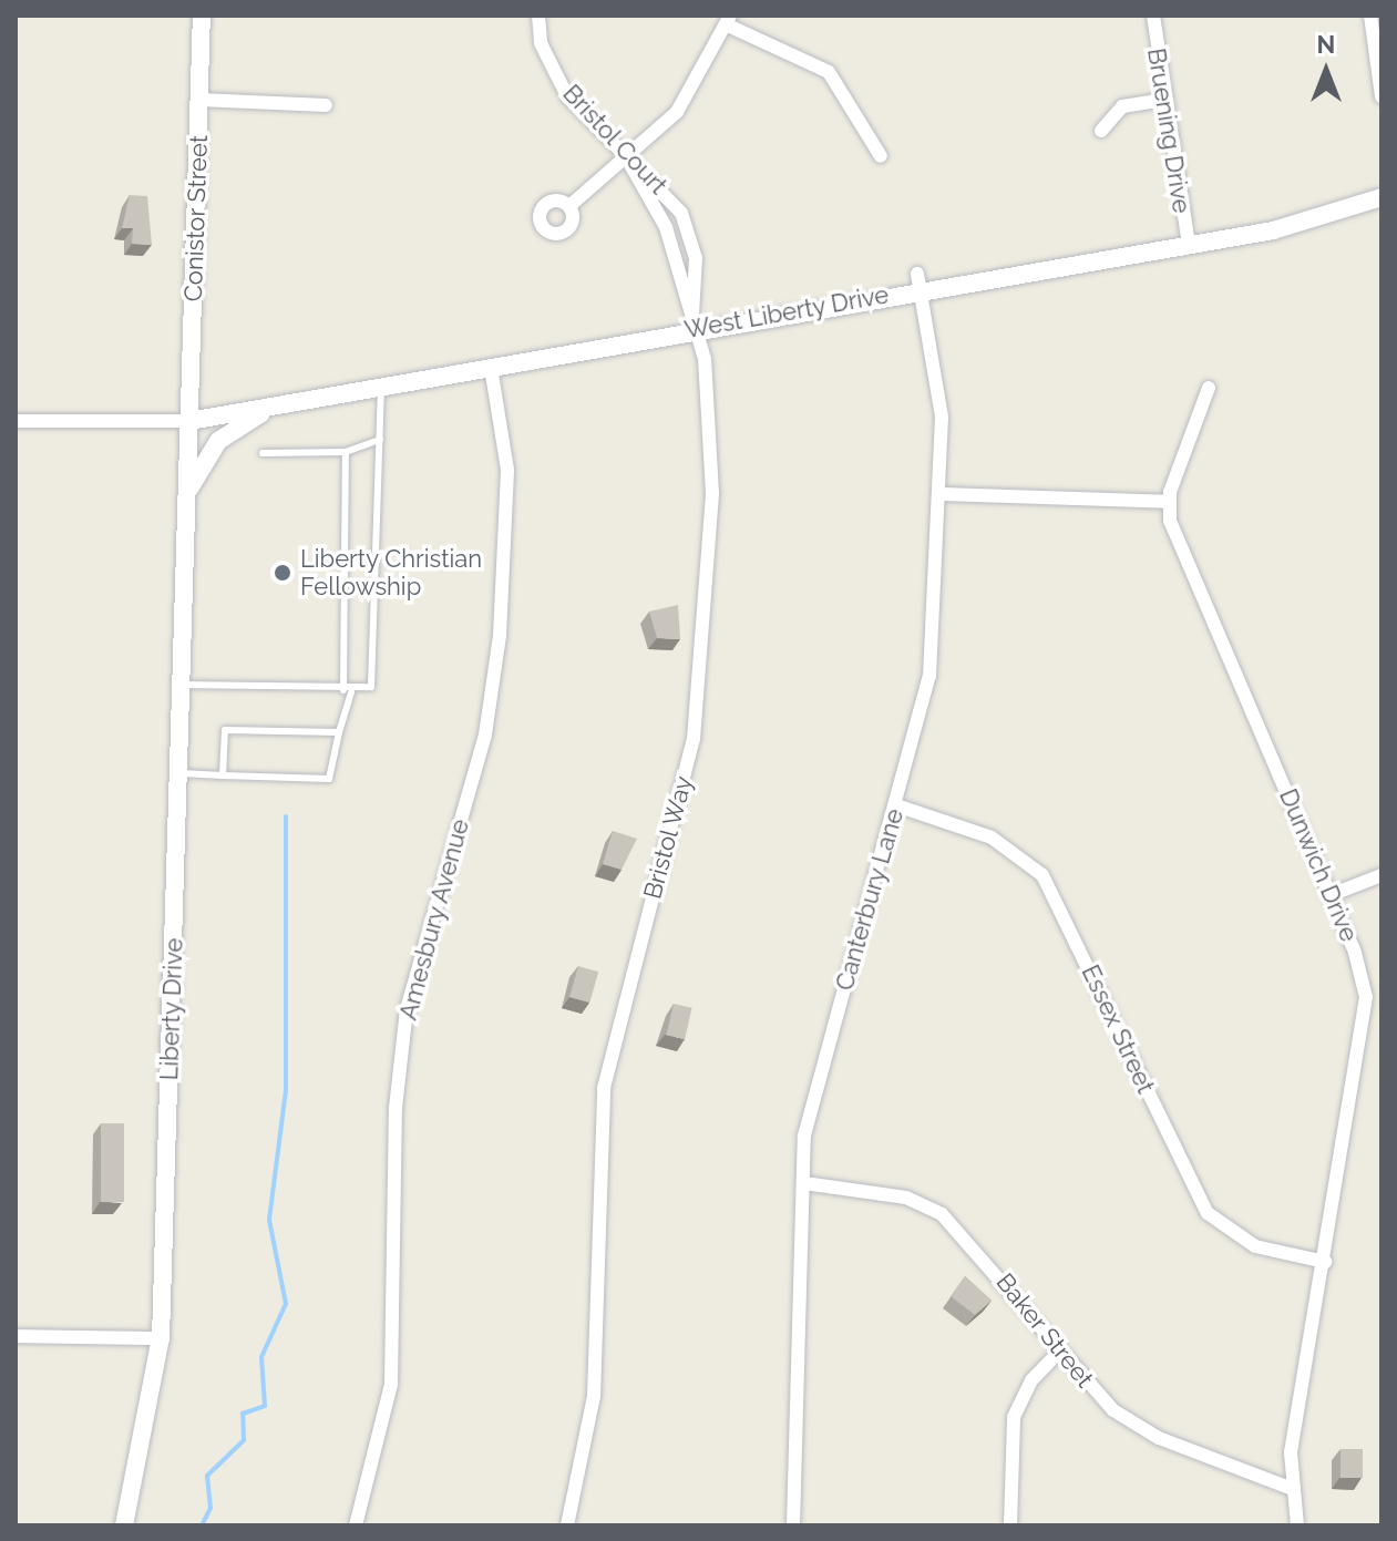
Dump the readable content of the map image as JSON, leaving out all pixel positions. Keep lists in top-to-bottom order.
{
  "streets": {
    "main road": ["Conistor Street", "West Liberty Drive", "Liberty Drive"],
    "street": [
      "Bruening Drive",
      "Bristol Court",
      "Bristol Way",
      "Dunwich Drive",
      "Canterbury Lane",
      "Amesbury Avenue",
      "Essex Street",
      "Baker Street"
    ]
  },
  "crossings": [
    ["Bruening Drive", "West Liberty Drive"],
    ["Bristol Court", "West Liberty Drive"],
    ["Bristol Court", "Bristol Way"],
    ["Conistor Street", "West Liberty Drive"],
    ["Conistor Street", "Liberty Drive"],
    ["West Liberty Drive", "Bristol Way"],
    ["West Liberty Drive", "Canterbury Lane"],
    ["West Liberty Drive", "Amesbury Avenue"],
    ["West Liberty Drive", "Liberty Drive"],
    ["Dunwich Drive", "Essex Street"],
    ["Dunwich Drive", "Baker Street"],
    ["Canterbury Lane", "Essex Street"],
    ["Canterbury Lane", "Baker Street"]
  ],
  "places": ["Liberty Christian Fellowship"],
  "north": "top"
}
